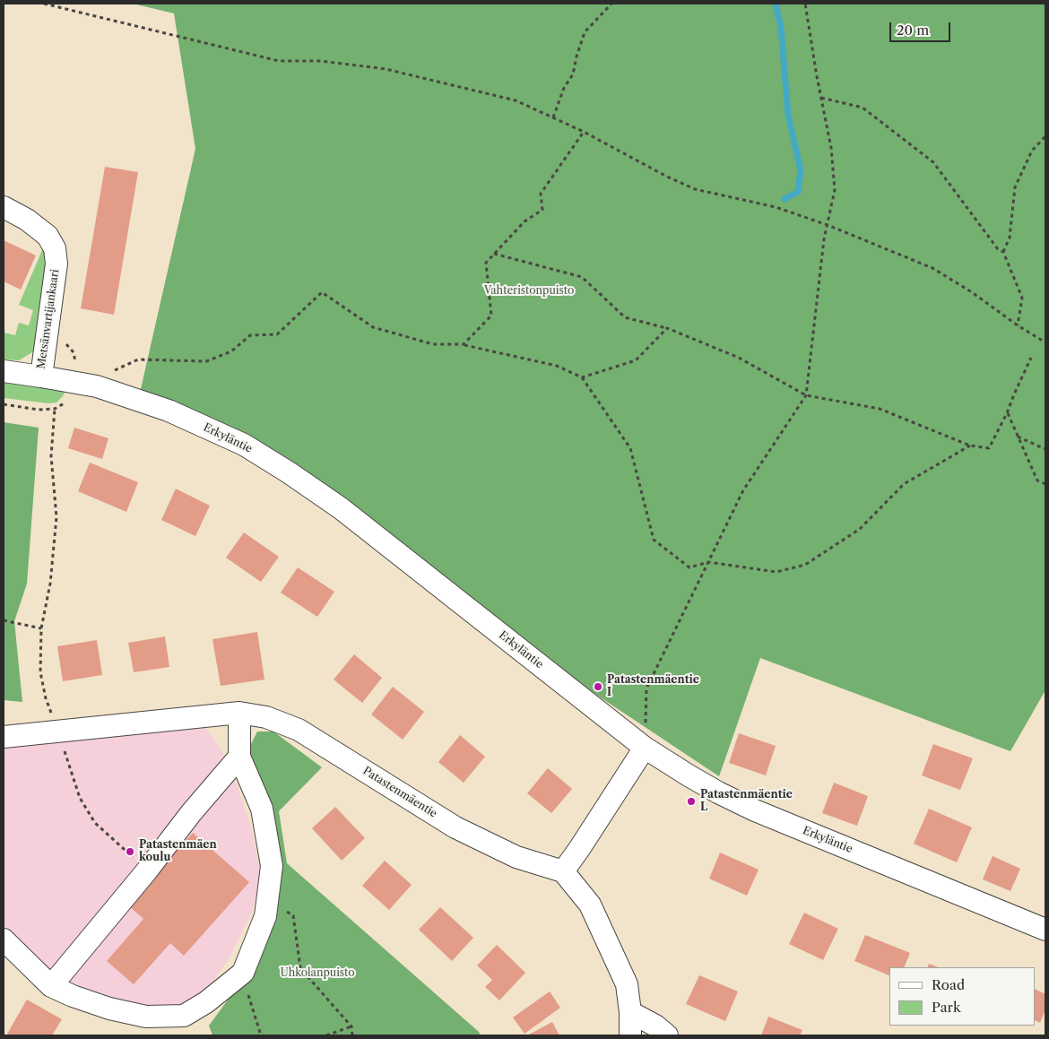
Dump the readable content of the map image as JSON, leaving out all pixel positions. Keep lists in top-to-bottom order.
{
  "streets": {
    "street": ["Metsänvartijankaari", "Erkyläntie", "Patastenmäentie"]
  },
  "crossings": [
    ["Metsänvartijankaari", "Erkyläntie"]
  ],
  "parks": ["Vahteristonpuisto", "Uhkolanpuisto"],
  "places": ["Patastenmäentie I", "Patastenmäentie L", "Patastenmäen koulu"],
  "legend": ["Road", "Park"],
  "scale_bar": "20 m"
}
